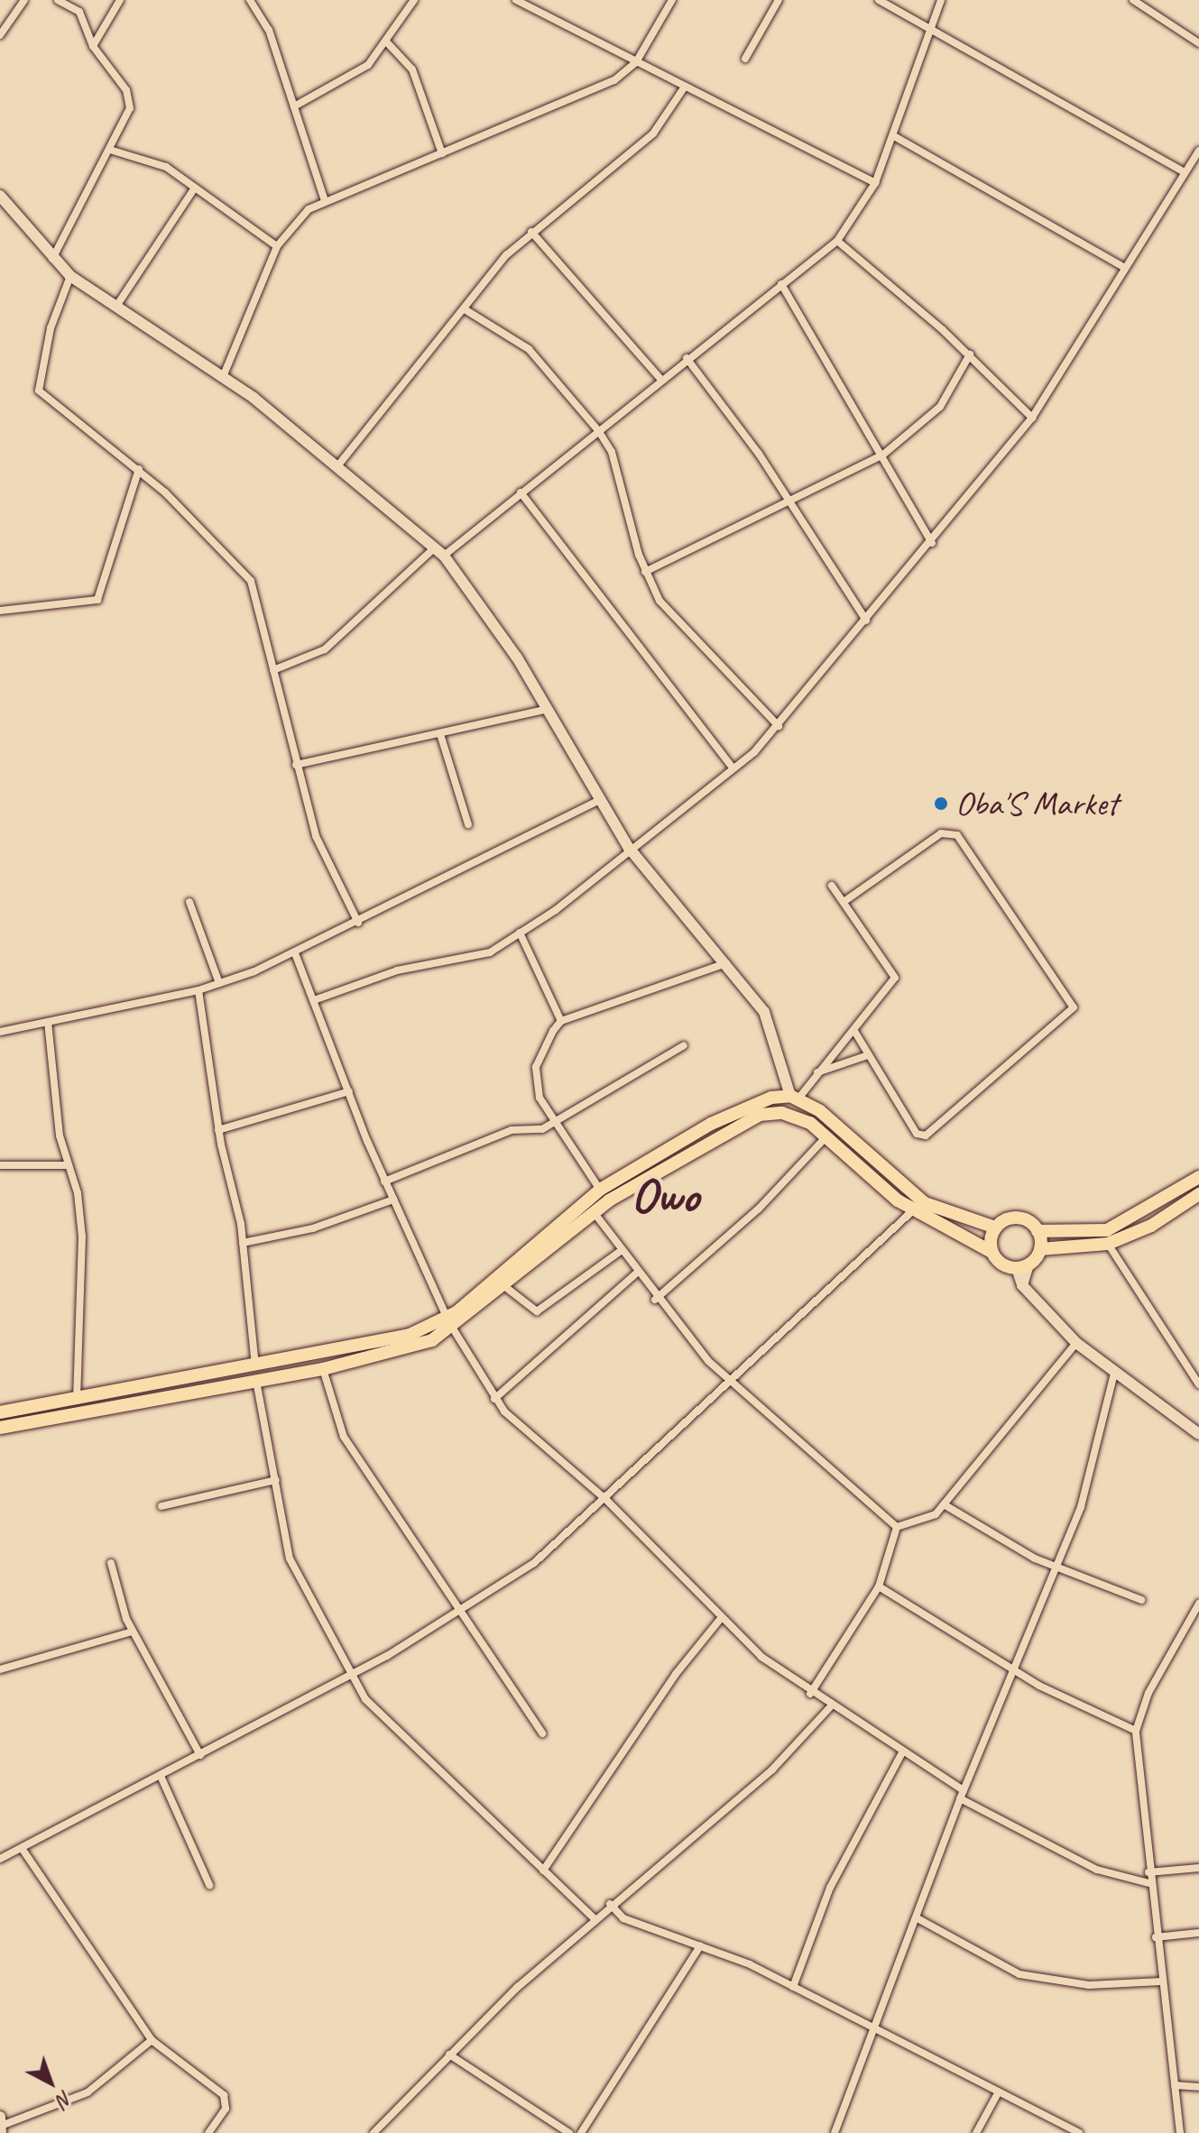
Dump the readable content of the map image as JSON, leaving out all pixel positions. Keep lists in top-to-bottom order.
{
  "districts": ["Owo"],
  "places": ["Oba'S Market"],
  "north": "bottom right"
}
